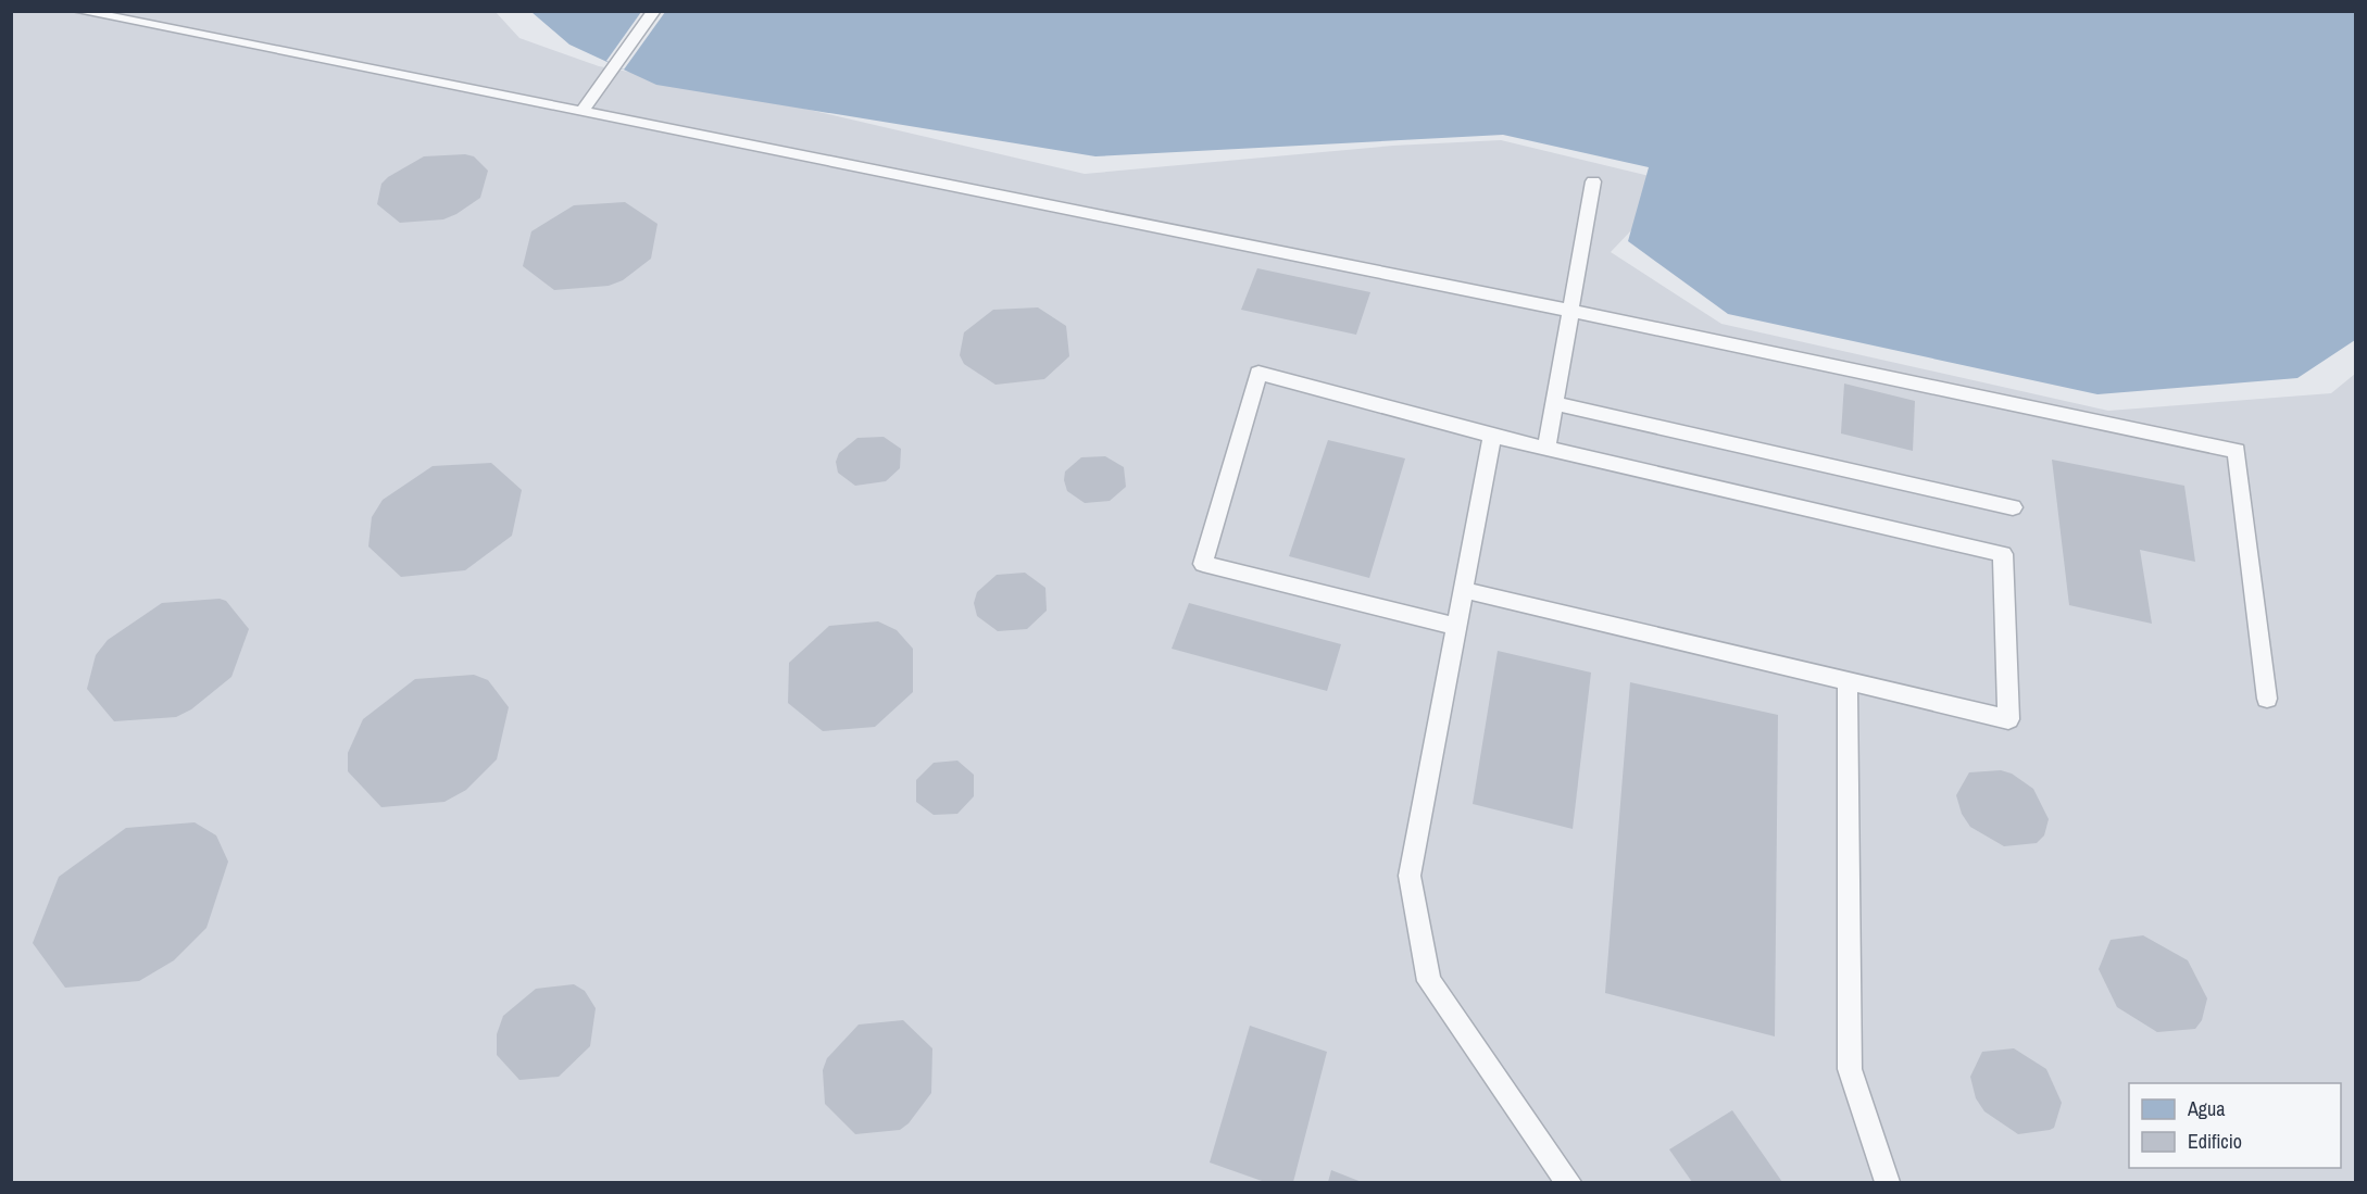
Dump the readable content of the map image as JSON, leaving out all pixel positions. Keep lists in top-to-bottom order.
{
  "legend": ["Agua", "Edificio"]
}
